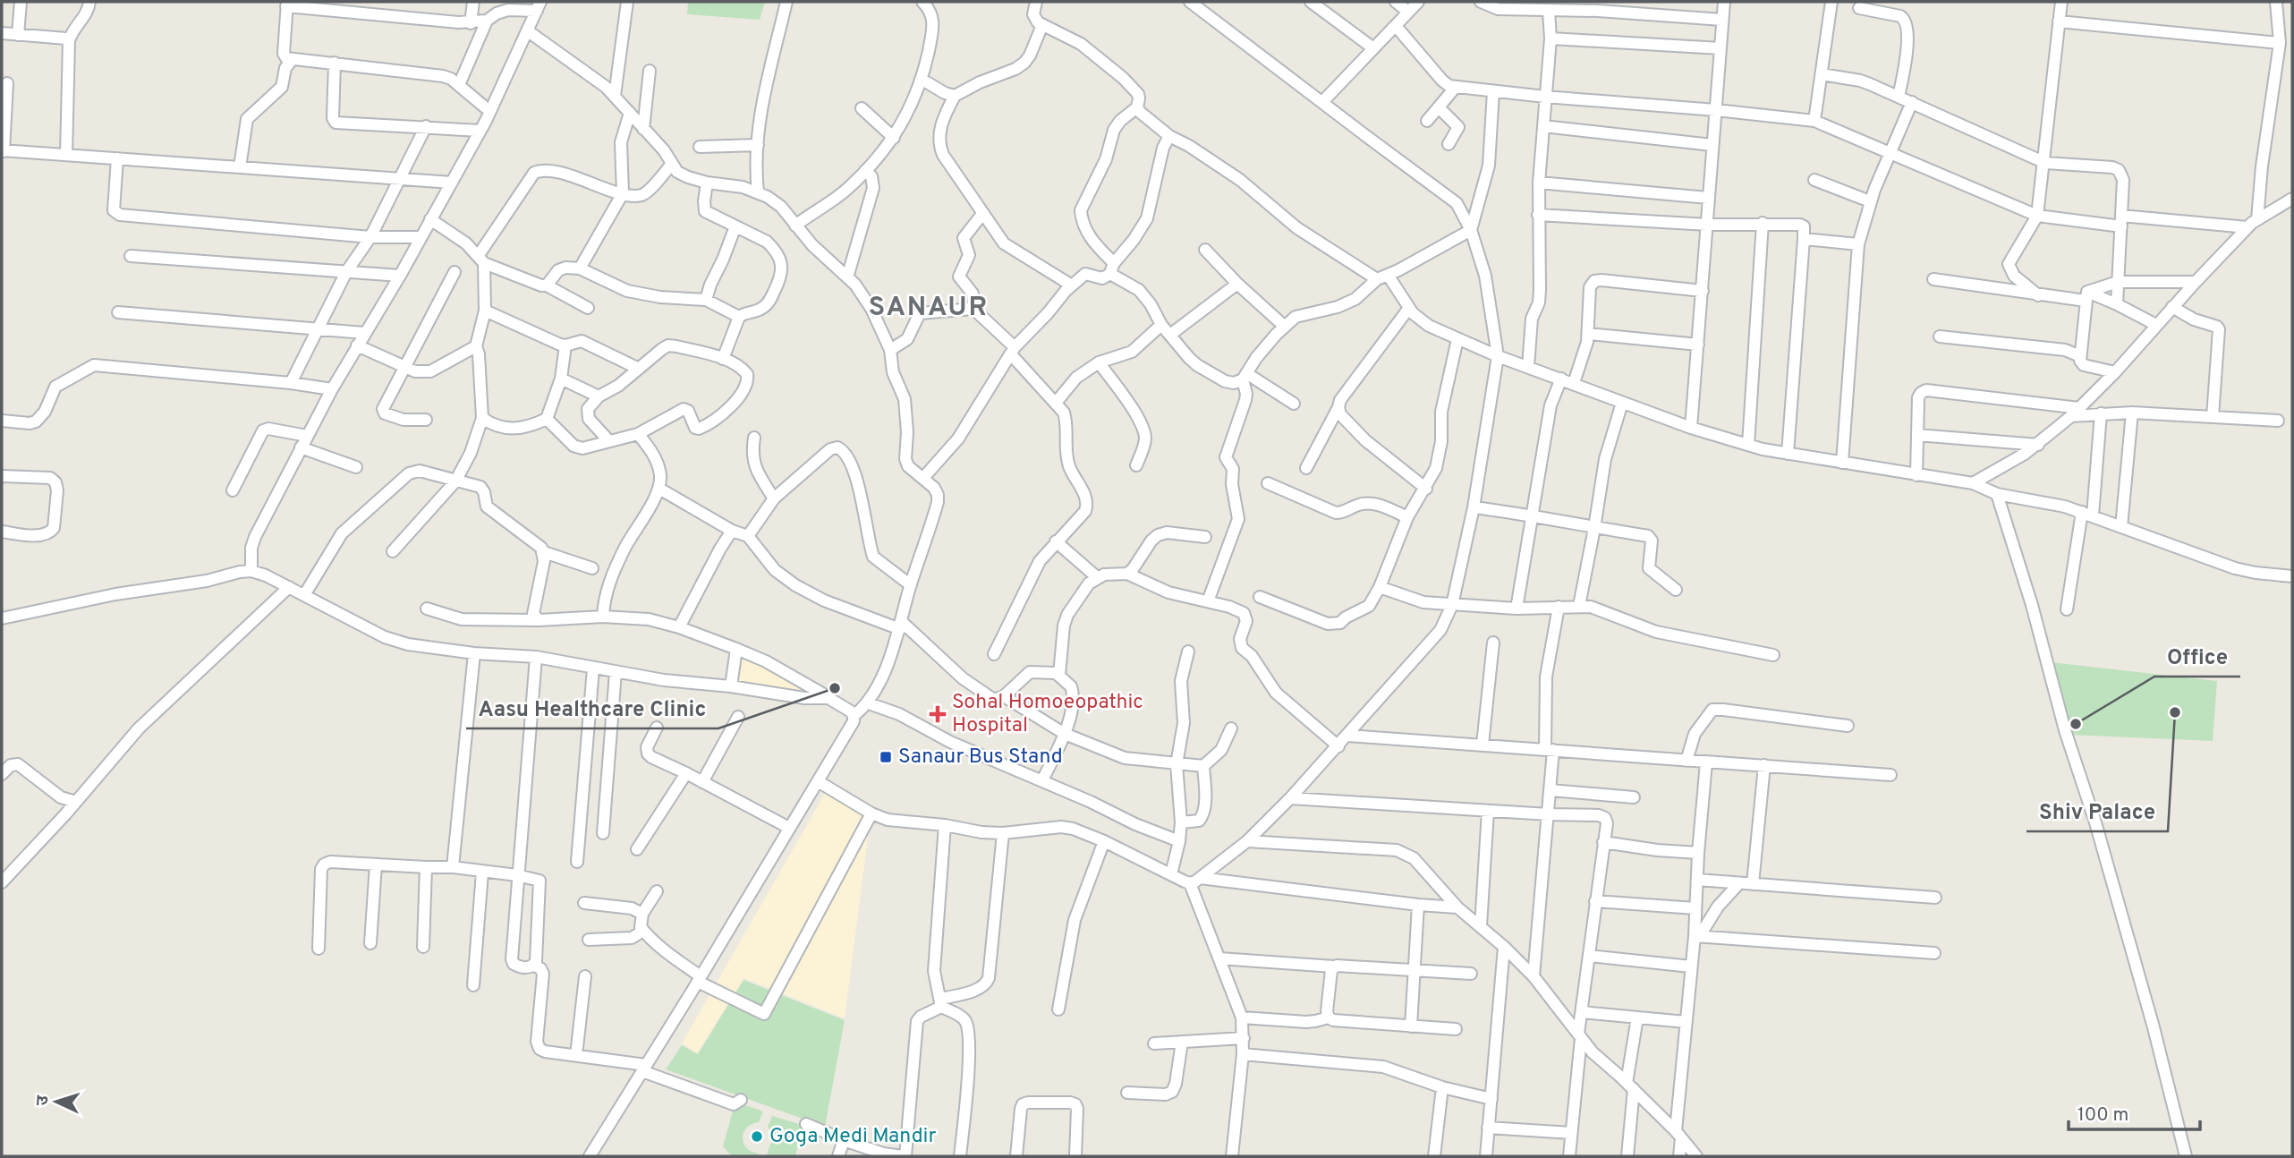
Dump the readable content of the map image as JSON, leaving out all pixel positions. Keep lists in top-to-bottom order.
{
  "districts": ["SANAUR"],
  "places": {
    "other": [
      "Aasu Healthcare Clinic",
      "Shiv Palace",
      "Office",
      "Goga Medi Mandir"
    ],
    "health": ["Sohal Homoeopathic Hospital"],
    "transit": ["Sanaur Bus Stand"]
  },
  "scale_bar": "100 m",
  "north": "left"
}
